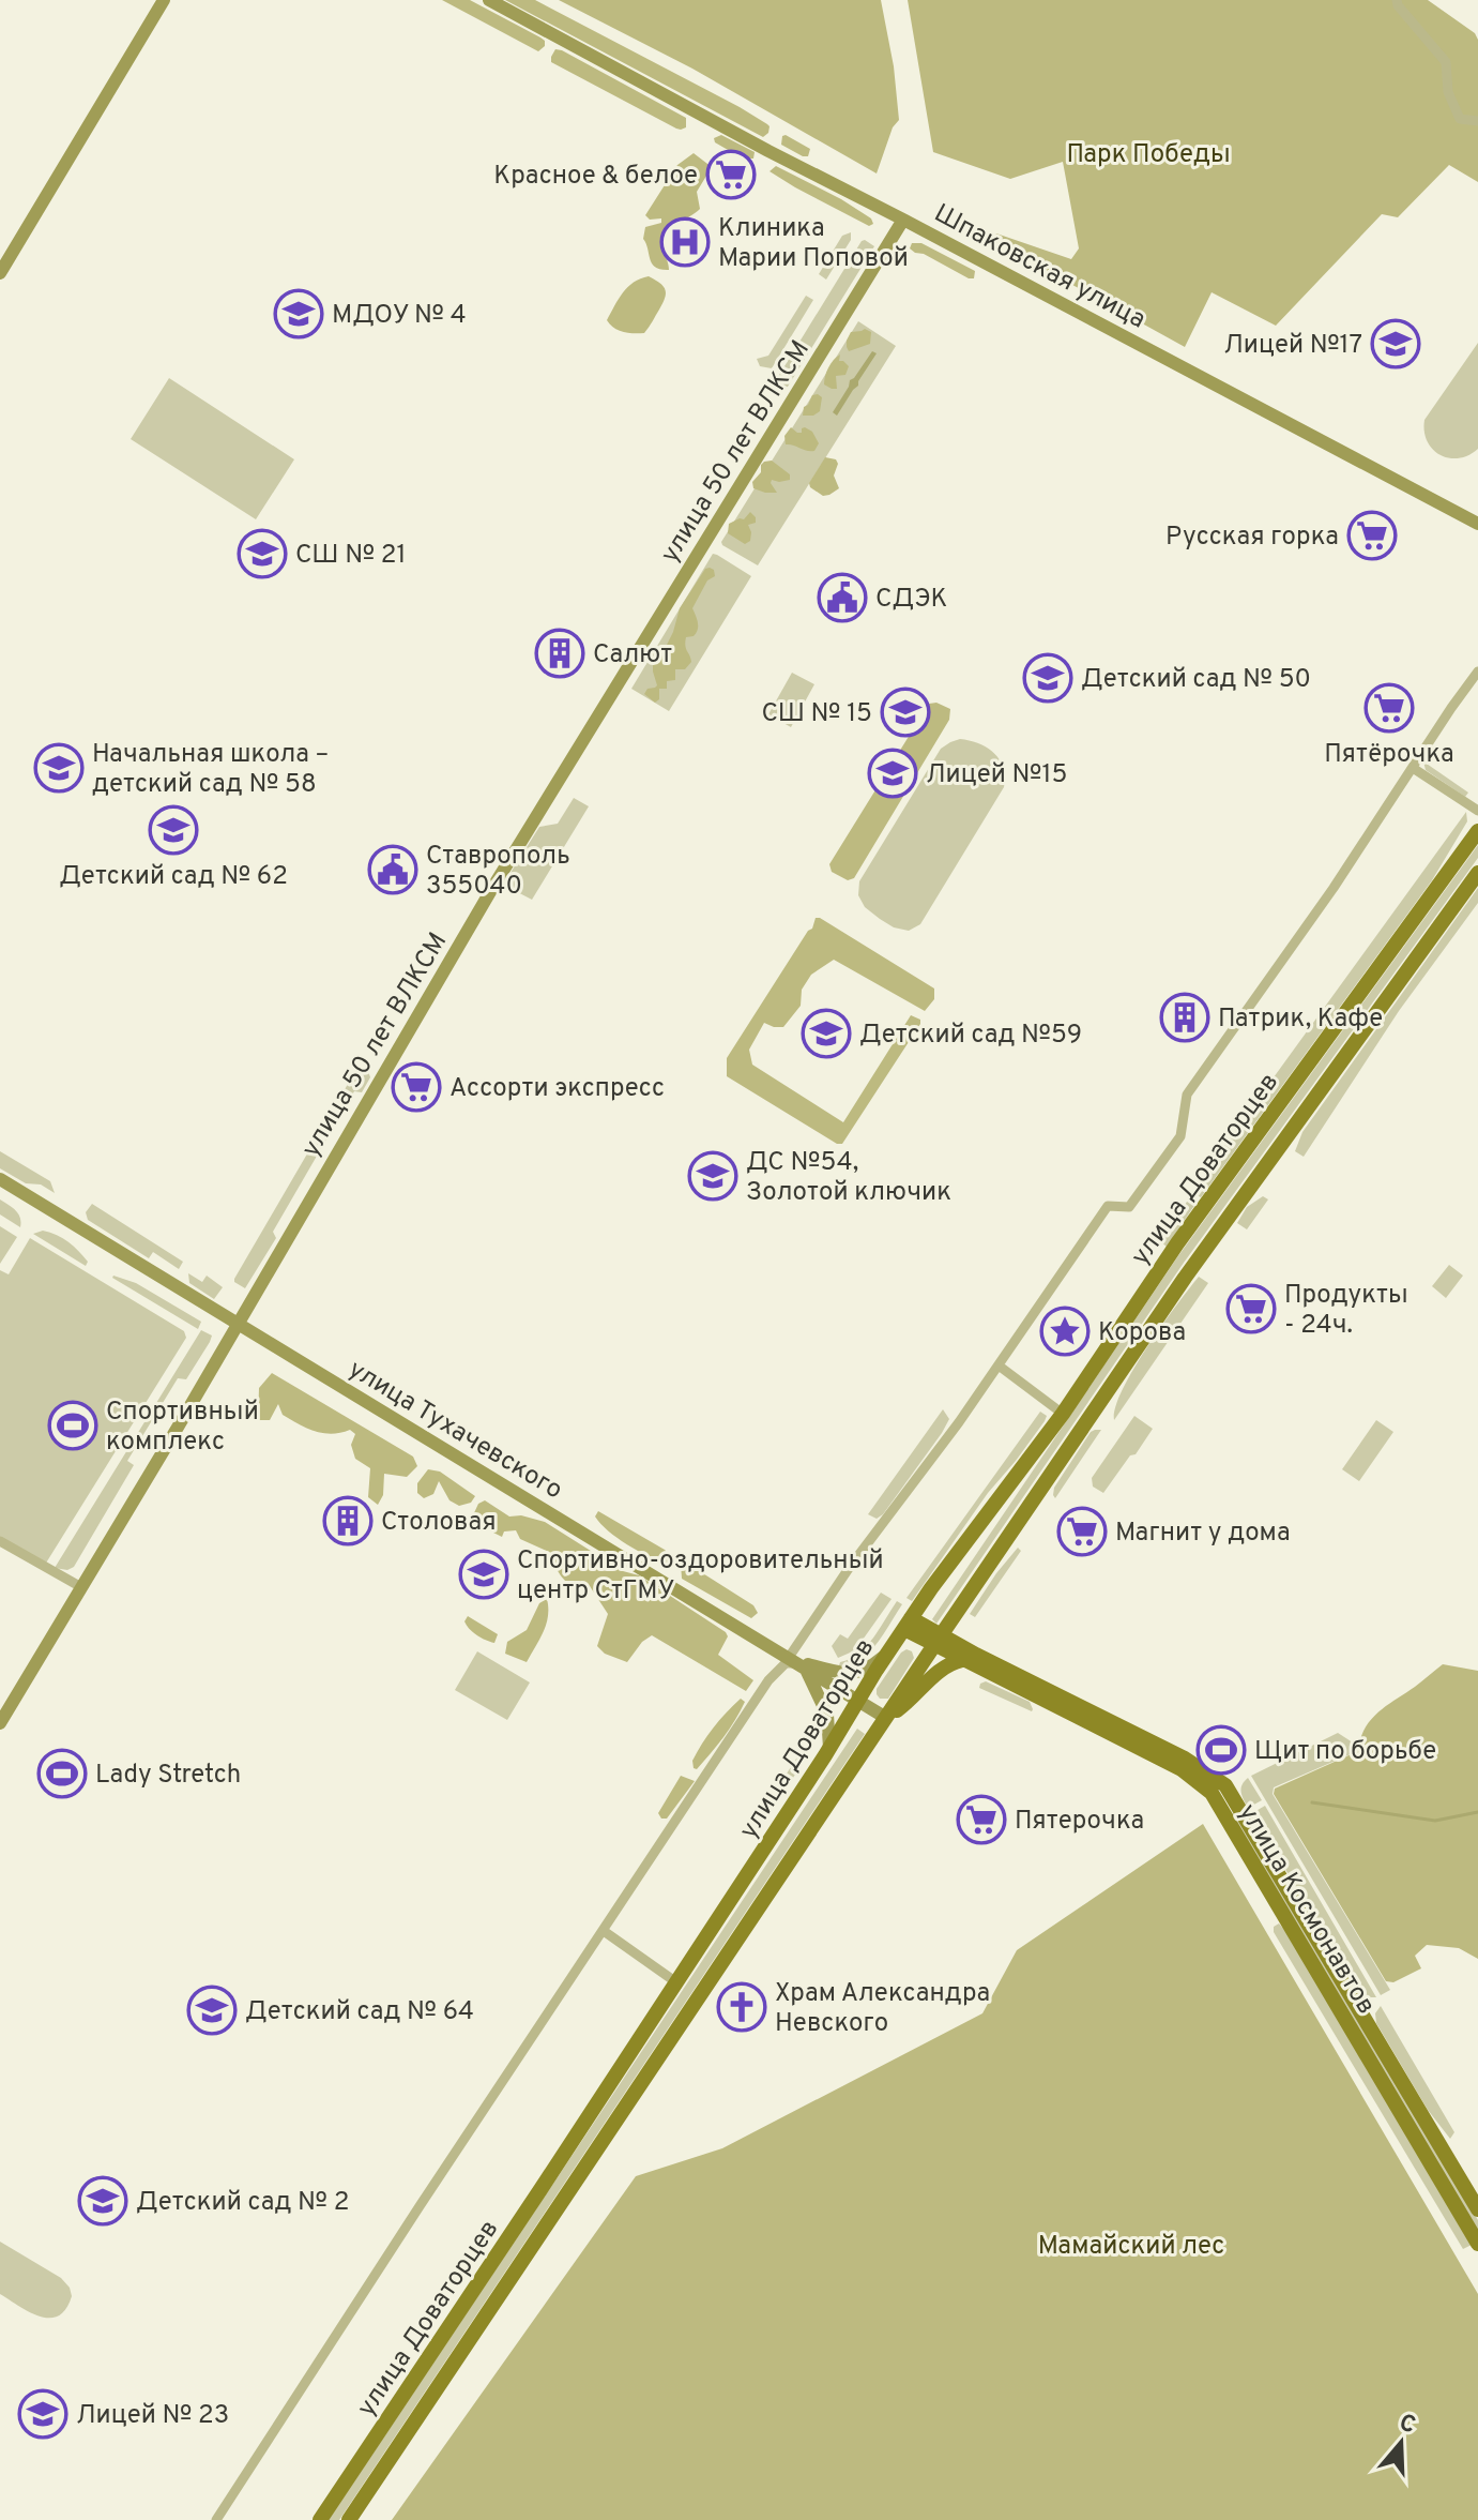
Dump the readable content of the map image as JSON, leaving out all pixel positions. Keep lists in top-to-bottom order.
{
  "streets": {
    "main road": ["улица Доваторцев", "улица Космонавтов"],
    "street": ["Шпаковская улица", "улица 50 лет ВЛКСМ", "улица Тухачевского"]
  },
  "crossings": [
    ["Шпаковская улица", "улица 50 лет ВЛКСМ"],
    ["улица 50 лет ВЛКСМ", "улица Тухачевского"],
    ["улица Доваторцев", "улица Тухачевского"]
  ],
  "parks": ["Парк Победы", "Мамайский лес"],
  "places": {
    "supermarket": [
      "Красное & белое",
      "Русская горка",
      "Пятёрочка",
      "Ассорти экспресс",
      "Продукты - 24ч.",
      "Магнит у дома",
      "Пятерочка"
    ],
    "hospital": ["Клиника Марии Поповой"],
    "school or university": [
      "МДОУ № 4",
      "Лицей №17",
      "СШ № 21",
      "Детский сад № 50",
      "СШ № 15",
      "Начальная школа – детский сад № 58",
      "Лицей №15",
      "Детский сад № 62",
      "Детский сад №59",
      "ДС №54, Золотой ключик",
      "Спортивно-оздоровительный центр СтГМУ",
      "Детский сад № 64",
      "Детский сад № 2",
      "Лицей № 23"
    ],
    "public building": ["СДЭК", "Ставрополь 355040"],
    "building": ["Салют", "Патрик, Кафе", "Столовая"],
    "place": ["Корова"],
    "sports": ["Спортивный комплекс", "Щит по борьбе", "Lady Stretch"],
    "church": ["Храм Александра Невского"]
  },
  "north": "top"
}
